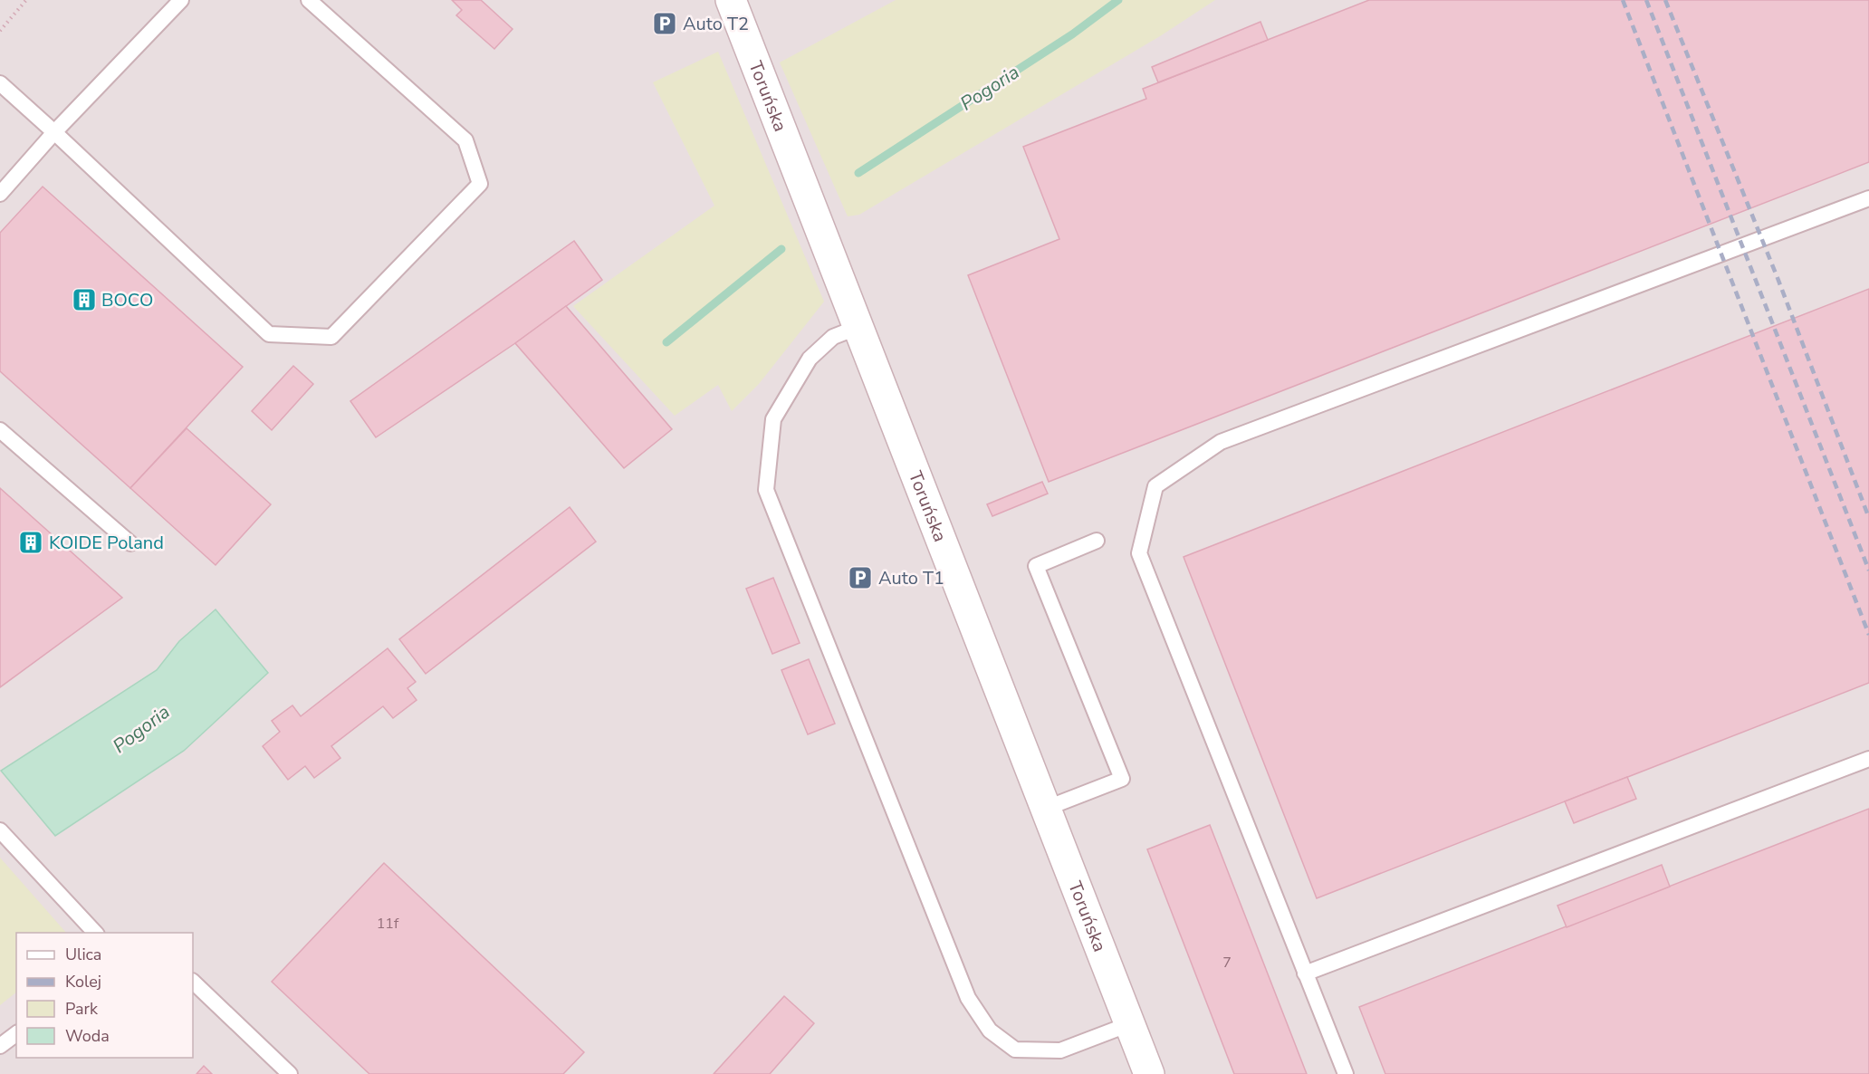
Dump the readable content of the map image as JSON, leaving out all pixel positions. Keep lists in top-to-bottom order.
{
  "streets": {
    "street": ["Toruńska"]
  },
  "water": ["Pogoria"],
  "places": {
    "parking": ["Auto T2", "Auto T1"],
    "building": ["BOCO", "KOIDE Poland"]
  },
  "house_numbers": ["11f", "7"],
  "legend": [
    "Ulica",
    "Kolej",
    "Park",
    "Woda"
  ]
}
